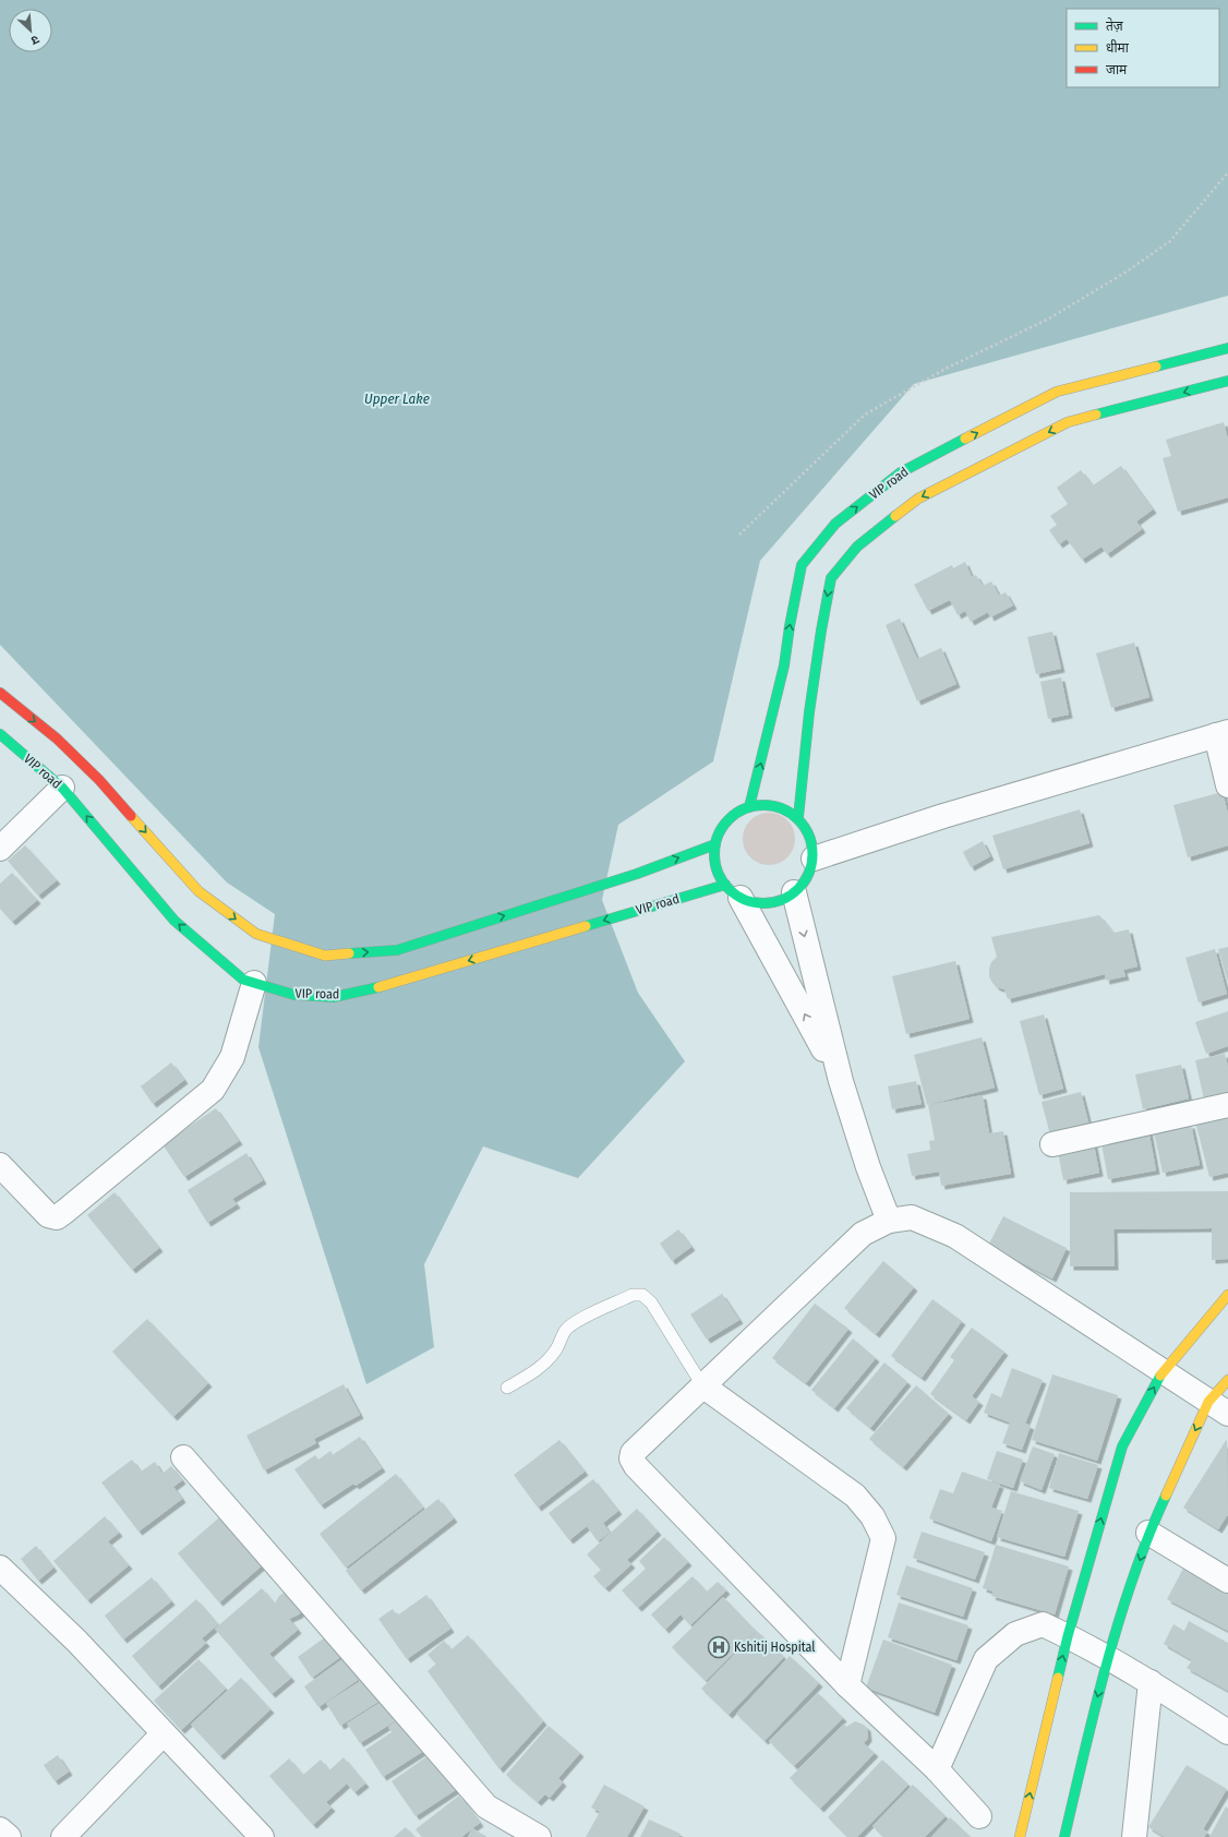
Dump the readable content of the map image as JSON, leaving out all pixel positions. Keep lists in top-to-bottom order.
{
  "streets": {
    "main road": ["VIP road"]
  },
  "water": ["Upper Lake"],
  "places": {
    "hospital": ["Kshitij Hospital"]
  },
  "legend": ["तेज़", "धीमा", "जाम"],
  "north": "bottom right"
}
